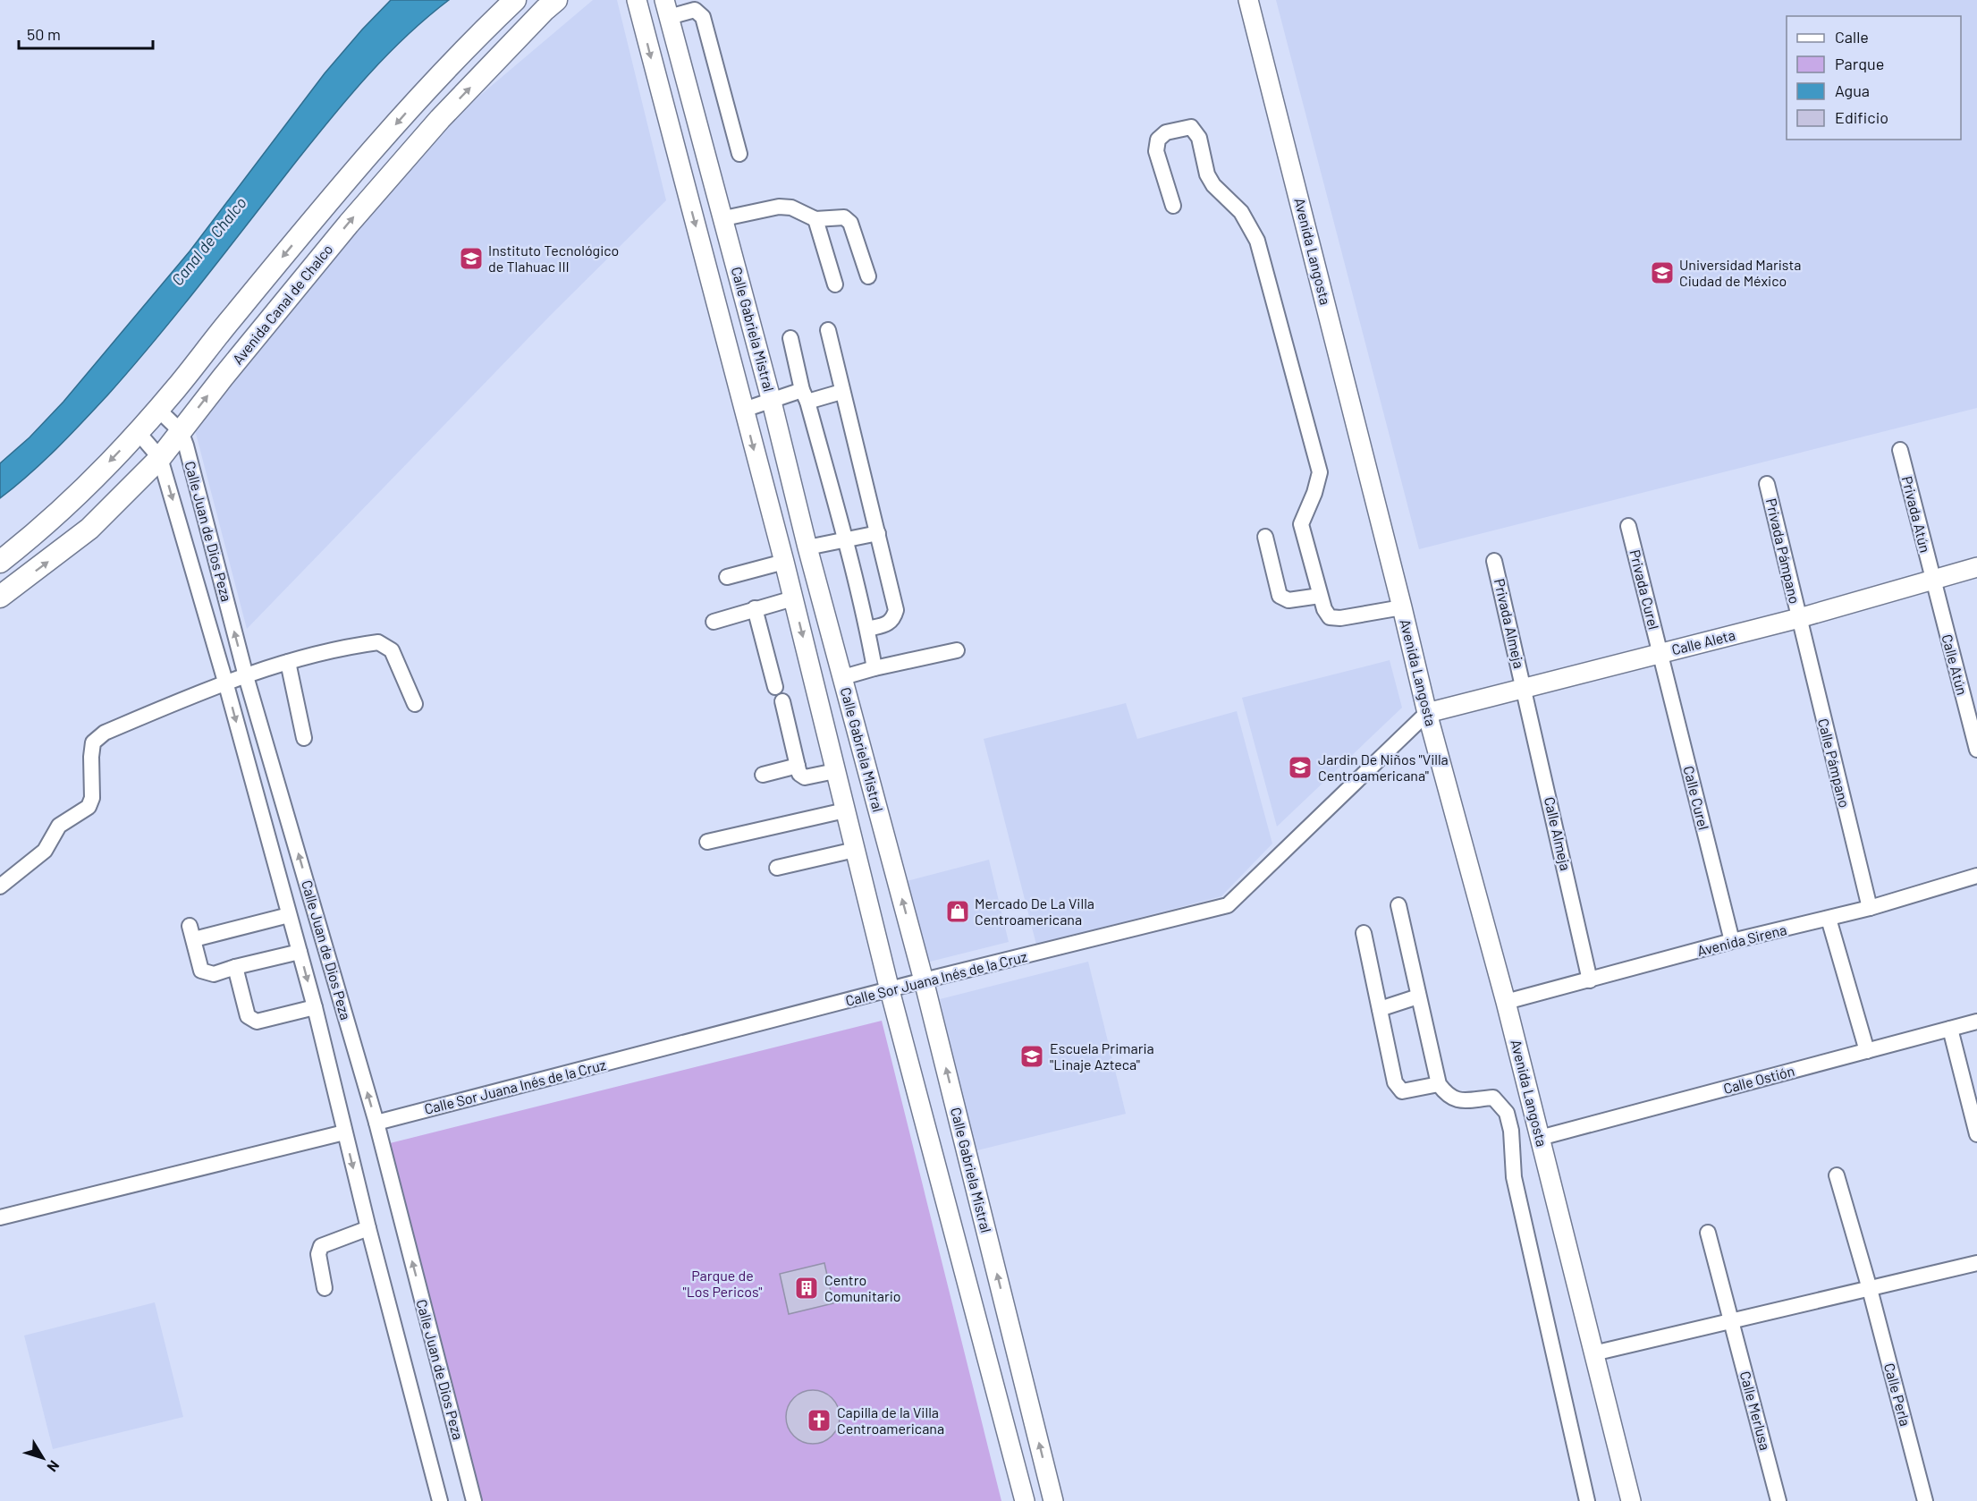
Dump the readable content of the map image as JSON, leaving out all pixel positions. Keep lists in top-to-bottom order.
{
  "streets": {
    "main road": ["Avenida Canal de Chalco"],
    "street": [
      "Avenida Langosta",
      "Calle Gabriela Mistral",
      "Privada Atún",
      "Calle Juan de Dios Peza",
      "Privada Pámpano",
      "Privada Curel",
      "Privada Almeja",
      "Calle Aleta",
      "Calle Atún",
      "Calle Pámpano",
      "Calle Curel",
      "Calle Almeja",
      "Avenida Sirena",
      "Calle Sor Juana Inés de la Cruz",
      "Calle Ostión",
      "Calle Perla",
      "Calle Merlusa"
    ]
  },
  "crossings": [
    ["Avenida Langosta", "Calle Aleta"],
    ["Avenida Langosta", "Avenida Sirena"],
    ["Avenida Langosta", "Calle Sor Juana Inés de la Cruz"],
    ["Avenida Langosta", "Calle Ostión"],
    ["Avenida Canal de Chalco", "Calle Juan de Dios Peza"],
    ["Calle Gabriela Mistral", "Calle Sor Juana Inés de la Cruz"],
    ["Privada Atún", "Calle Aleta"],
    ["Privada Atún", "Calle Atún"],
    ["Calle Juan de Dios Peza", "Calle Sor Juana Inés de la Cruz"],
    ["Privada Pámpano", "Calle Aleta"],
    ["Privada Pámpano", "Calle Pámpano"],
    ["Privada Curel", "Calle Aleta"],
    ["Privada Curel", "Calle Curel"],
    ["Privada Almeja", "Calle Aleta"],
    ["Privada Almeja", "Calle Almeja"],
    ["Calle Aleta", "Calle Atún"],
    ["Calle Aleta", "Calle Pámpano"],
    ["Calle Aleta", "Calle Curel"],
    ["Calle Aleta", "Calle Almeja"],
    ["Calle Aleta", "Calle Sor Juana Inés de la Cruz"],
    ["Calle Pámpano", "Avenida Sirena"],
    ["Calle Curel", "Avenida Sirena"],
    ["Calle Almeja", "Avenida Sirena"]
  ],
  "water": ["Canal de Chalco"],
  "parks": ["Parque de \"Los Pericos\""],
  "places": {
    "school or university": [
      "Instituto Tecnológico de Tlahuac III",
      "Universidad Marista Ciudad de México",
      "Jardin De Niños \"Villa Centroamericana\"",
      "Escuela Primaria \"Linaje Azteca\""
    ],
    "shop": ["Mercado De La Villa Centroamericana"],
    "building": ["Centro Comunitario"],
    "church": ["Capilla de la Villa Centroamericana"]
  },
  "legend": [
    "Calle",
    "Parque",
    "Agua",
    "Edificio"
  ],
  "scale_bar": "50 m",
  "north": "bottom right"
}
